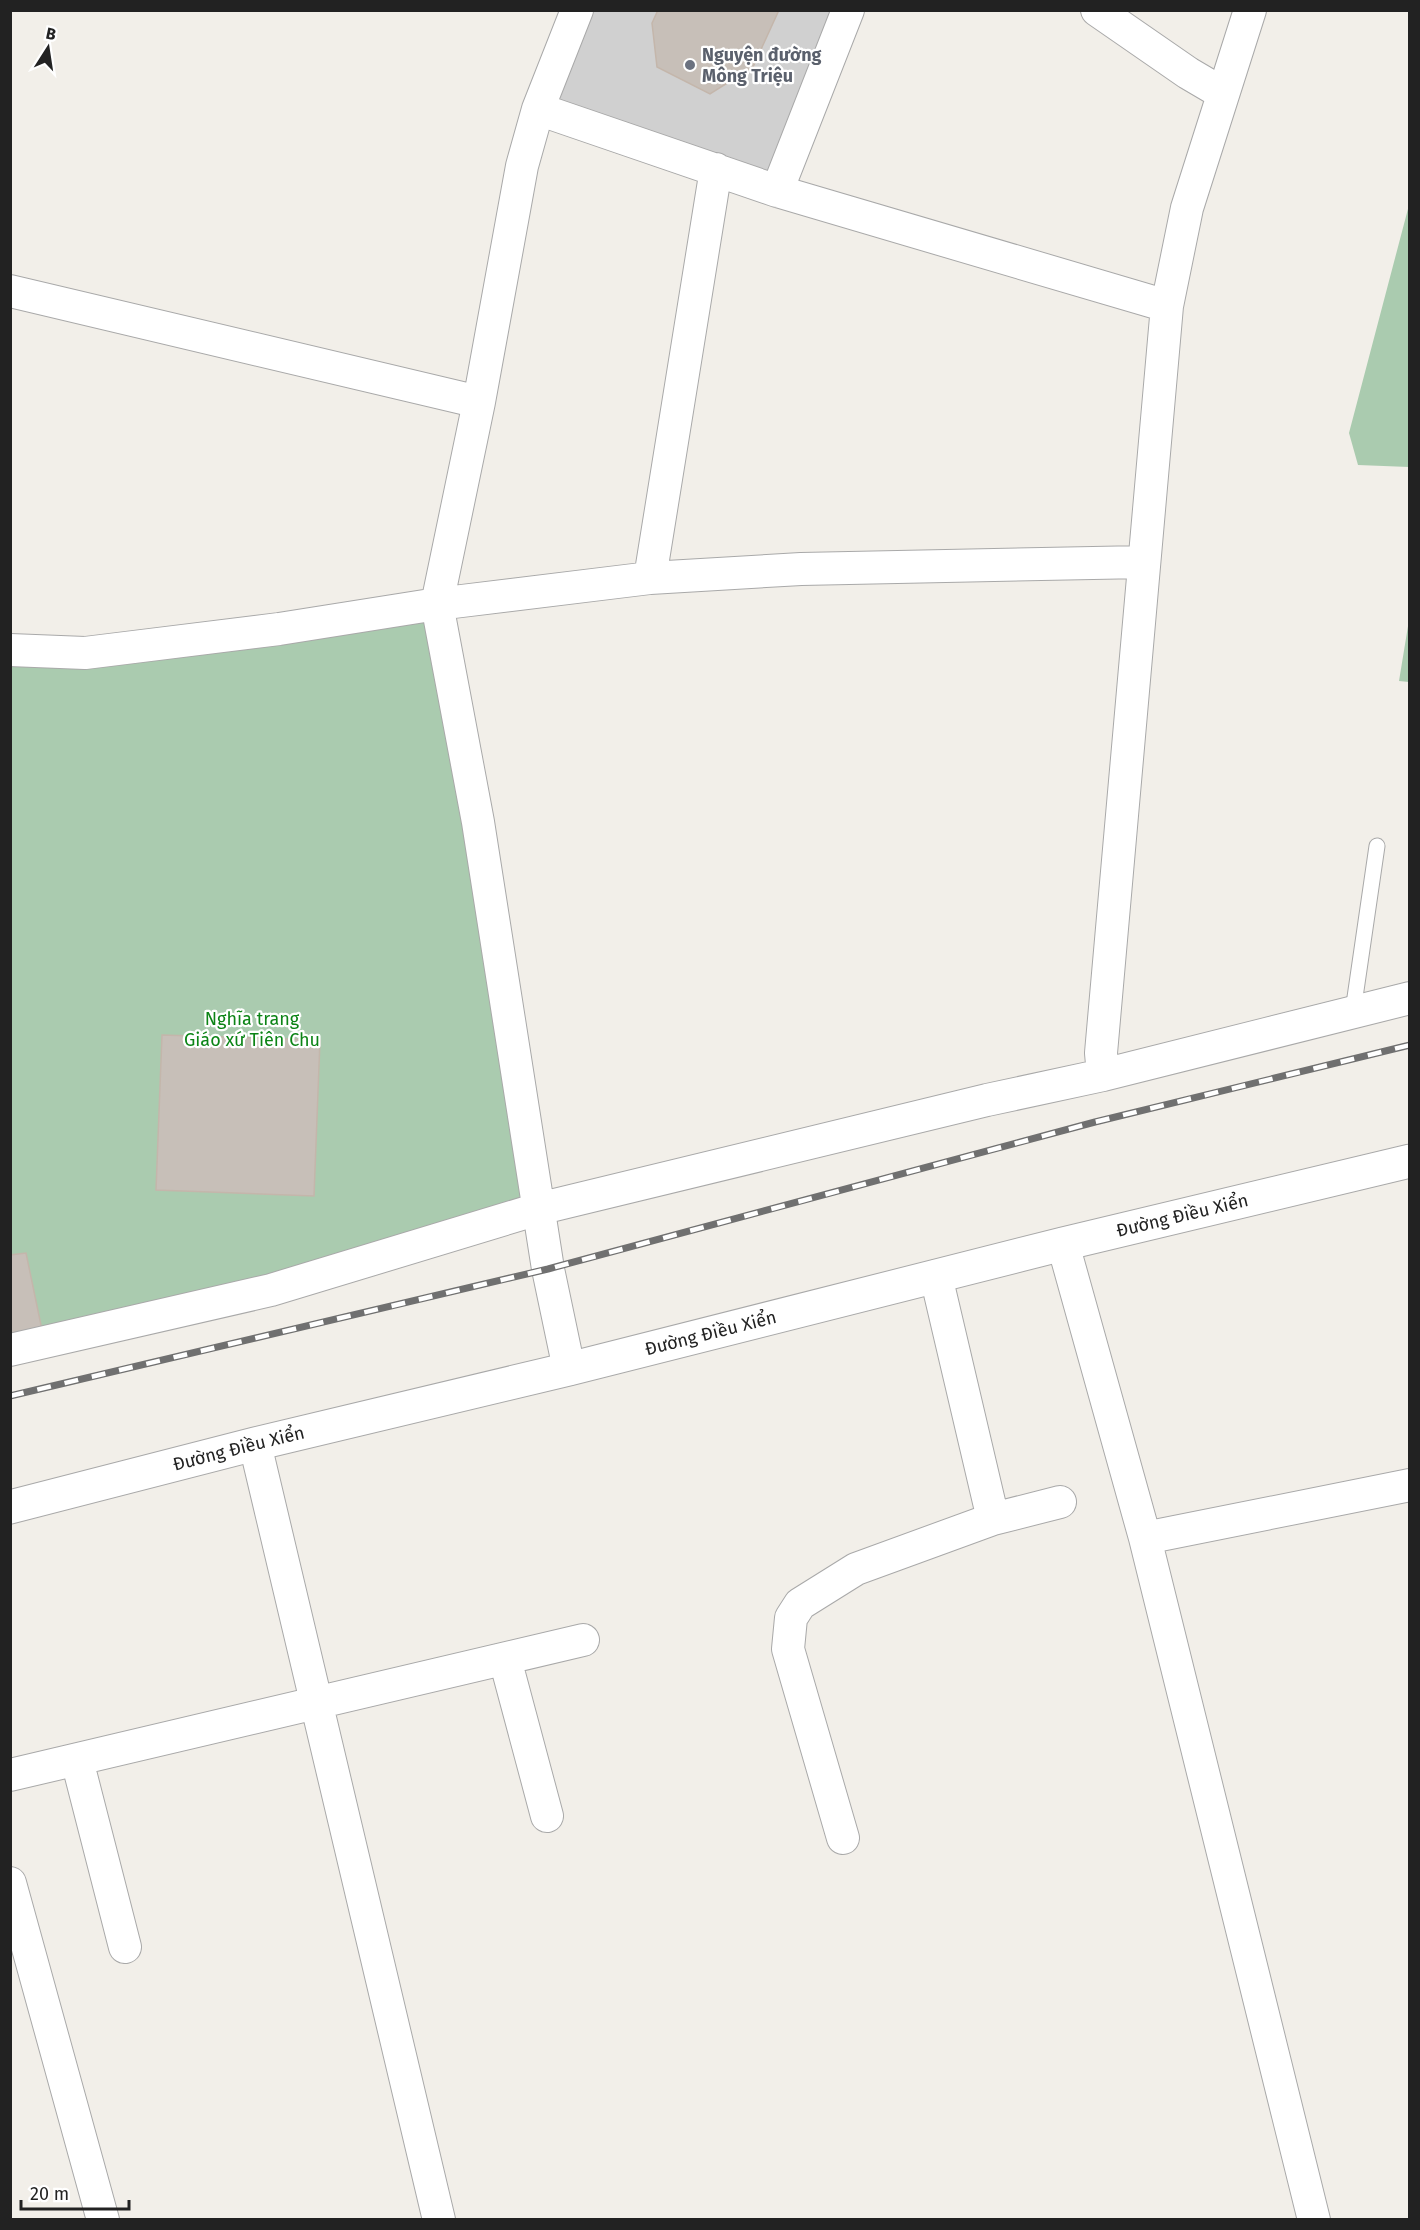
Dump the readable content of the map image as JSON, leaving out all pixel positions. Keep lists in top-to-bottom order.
{
  "streets": {
    "street": ["Đường Điều Xiển"]
  },
  "parks": ["Nghĩa trang Giáo xứ Tiên Chu"],
  "places": ["Nguyện đường Mông Triệu"],
  "scale_bar": "20 m",
  "north": "top"
}
